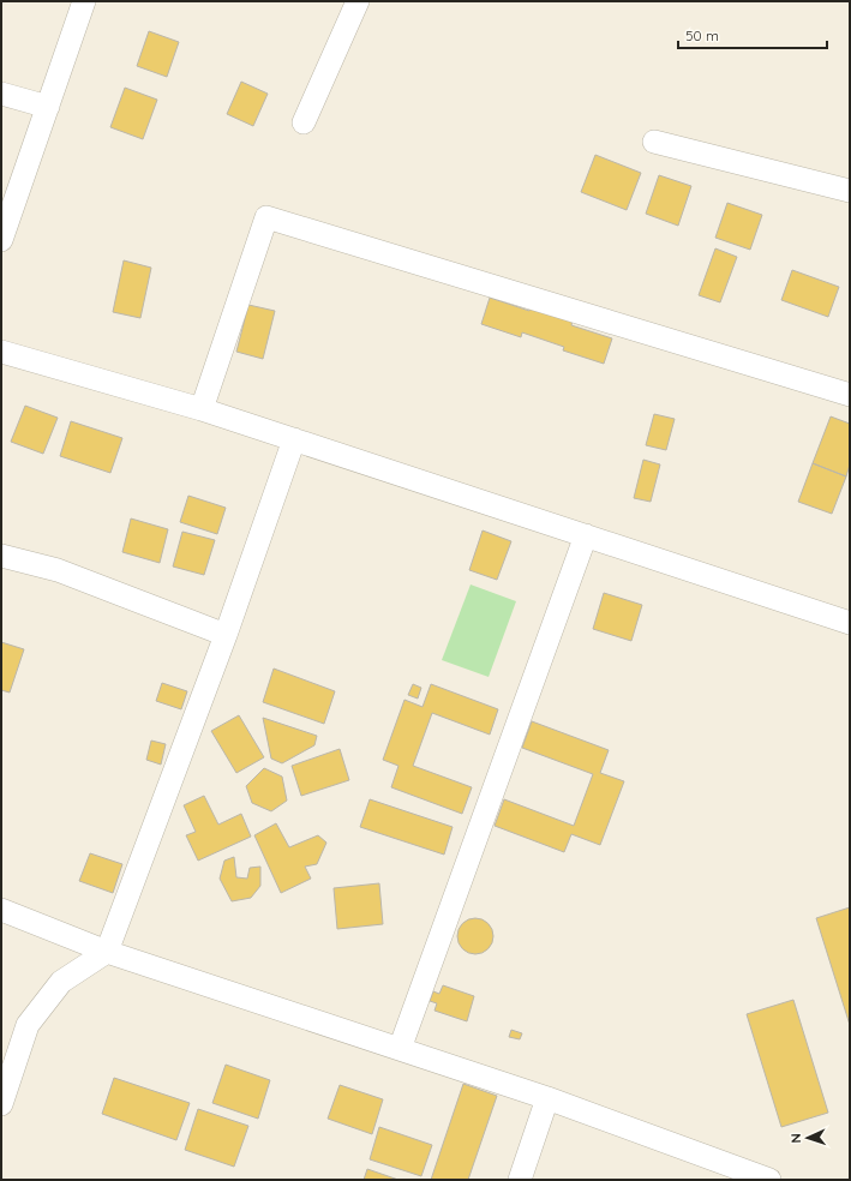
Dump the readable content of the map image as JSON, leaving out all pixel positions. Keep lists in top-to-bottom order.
{
  "scale_bar": "50 m",
  "north": "left"
}
